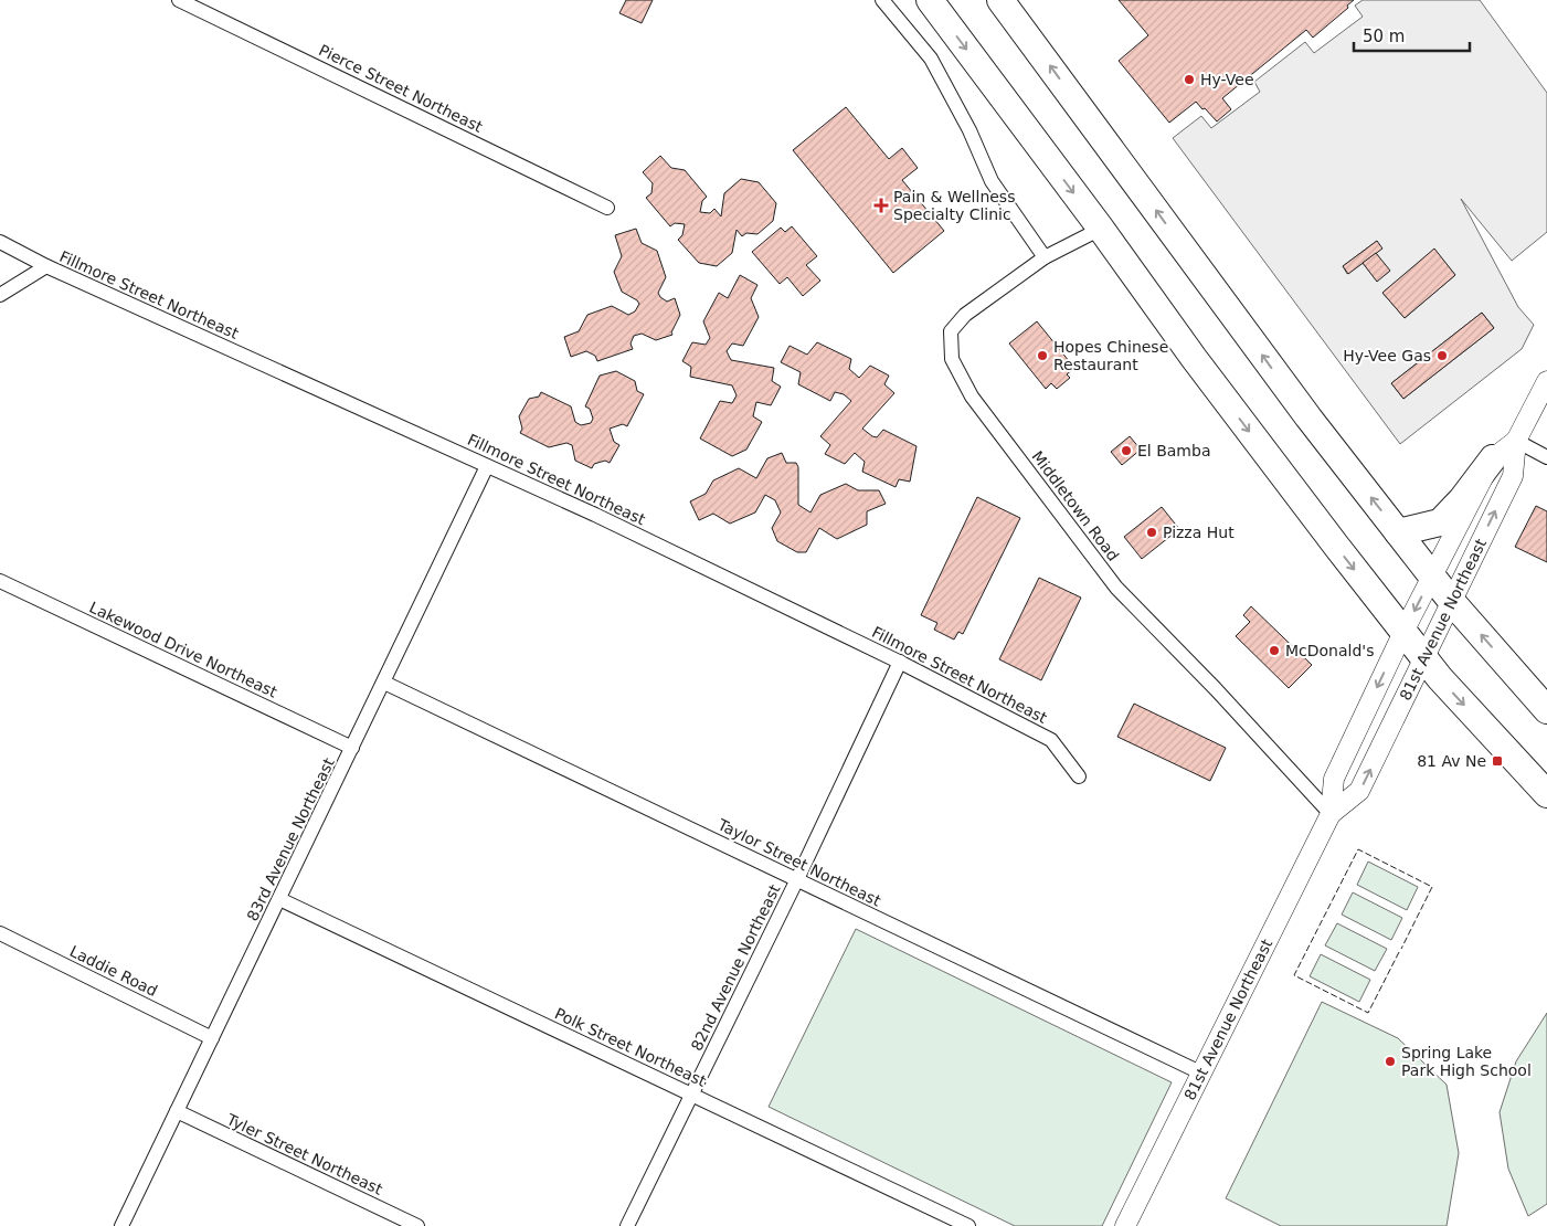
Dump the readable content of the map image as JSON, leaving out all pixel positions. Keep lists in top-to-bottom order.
{
  "streets": {
    "street": [
      "Pierce Street Northeast",
      "Fillmore Street Northeast",
      "Middletown Road",
      "81st Avenue Northeast",
      "Lakewood Drive Northeast",
      "83rd Avenue Northeast",
      "Taylor Street Northeast",
      "82nd Avenue Northeast",
      "Laddie Road",
      "Polk Street Northeast",
      "Tyler Street Northeast"
    ]
  },
  "crossings": [
    ["Fillmore Street Northeast", "83rd Avenue Northeast"],
    ["Fillmore Street Northeast", "82nd Avenue Northeast"],
    ["Middletown Road", "81st Avenue Northeast"],
    ["81st Avenue Northeast", "Taylor Street Northeast"],
    ["Lakewood Drive Northeast", "83rd Avenue Northeast"],
    ["83rd Avenue Northeast", "Taylor Street Northeast"],
    ["83rd Avenue Northeast", "Laddie Road"],
    ["83rd Avenue Northeast", "Polk Street Northeast"],
    ["83rd Avenue Northeast", "Tyler Street Northeast"],
    ["Taylor Street Northeast", "82nd Avenue Northeast"],
    ["82nd Avenue Northeast", "Polk Street Northeast"]
  ],
  "places": {
    "other": [
      "Hy-Vee",
      "Hopes Chinese Restaurant",
      "Hy-Vee Gas",
      "El Bamba",
      "Pizza Hut",
      "McDonald's",
      "Spring Lake Park High School"
    ],
    "health": ["Pain & Wellness Specialty Clinic"],
    "transit": ["81 Av Ne"]
  },
  "scale_bar": "50 m"
}
